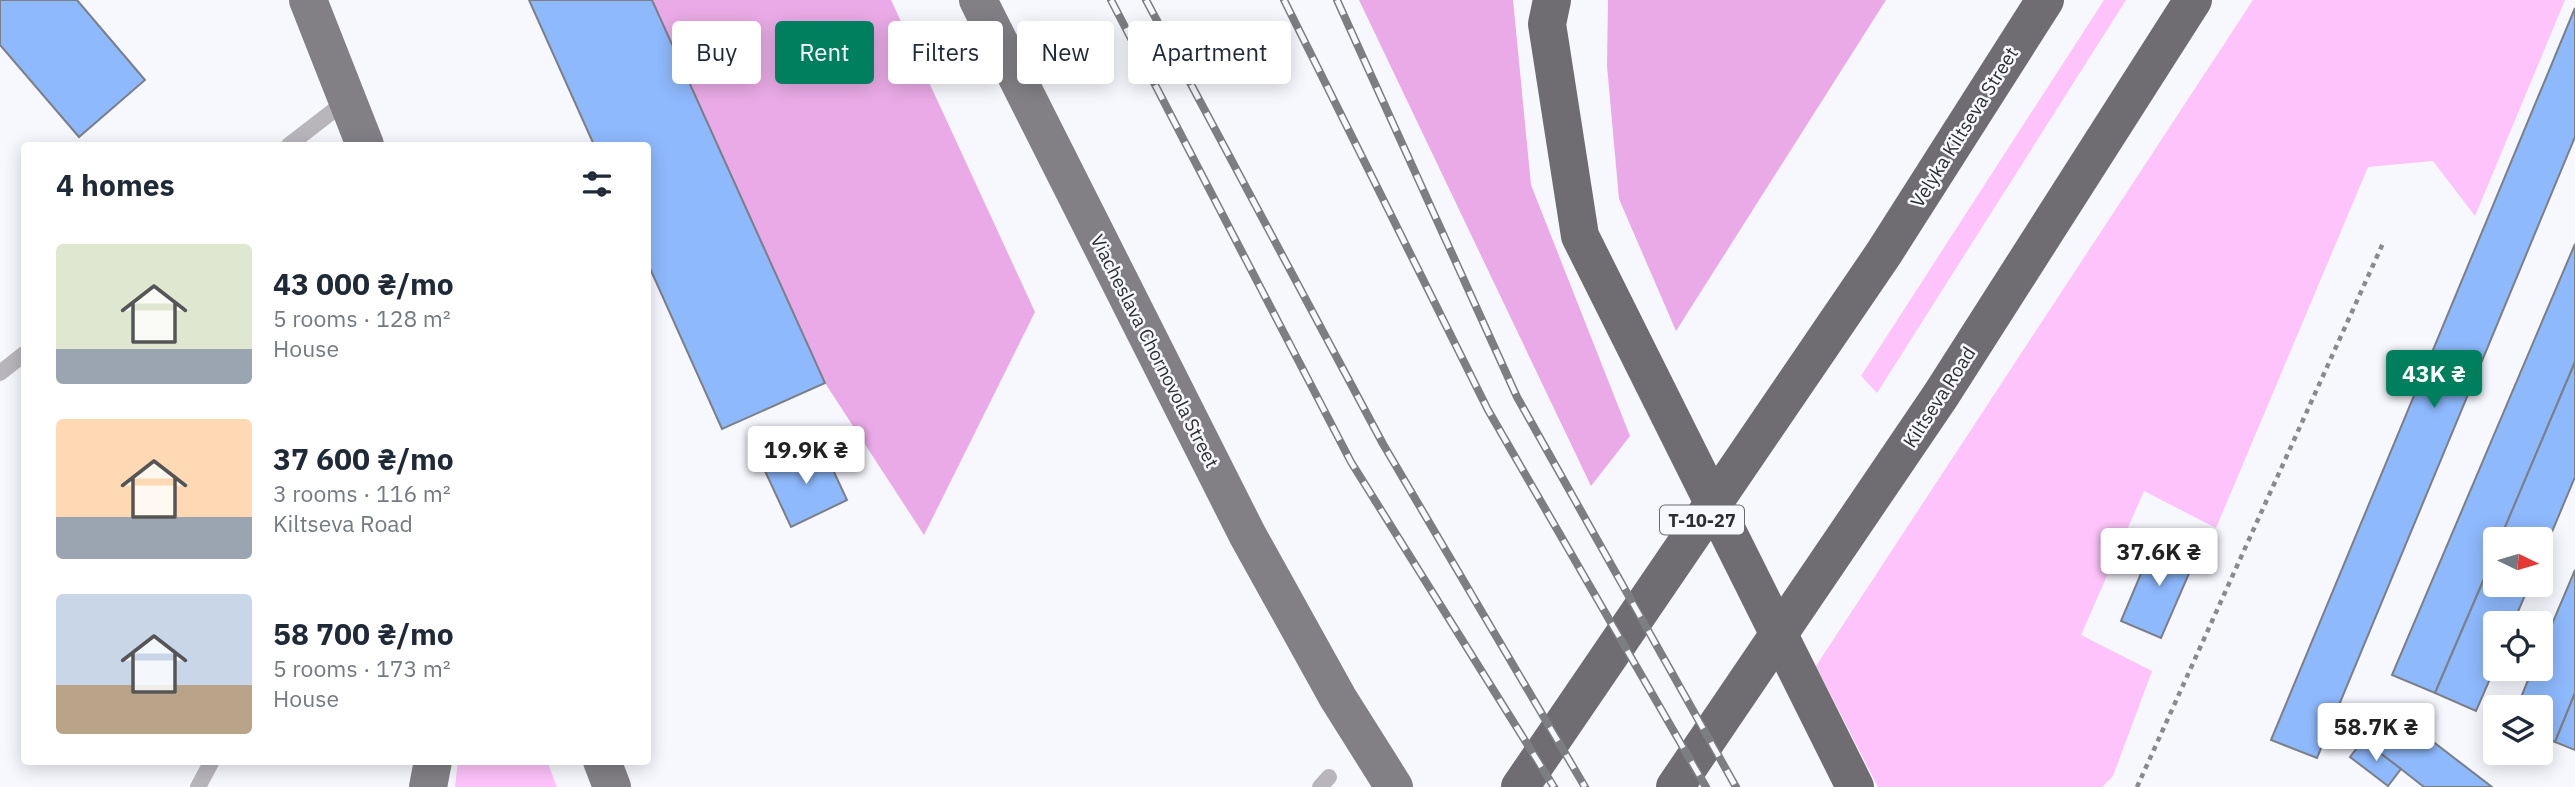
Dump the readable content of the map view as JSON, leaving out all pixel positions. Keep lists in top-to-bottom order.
{
  "streets": {
    "highway": ["Velyka Kiltseva Street", "Kiltseva Road", "Т-10-27"],
    "main road": ["Viacheslava Chornovola Street"]
  },
  "north": "right",
  "page": {
    "chip": [
      "Buy",
      "Rent",
      "Filters",
      "New",
      "Apartment"
    ],
    "heading": "4 homes",
    "list": [
      {
        "name": "43 000 ₴/mo",
        "note": "5 rooms · 128 m² · House"
      },
      {
        "name": "37 600 ₴/mo",
        "note": "3 rooms · 116 m² · Kiltseva Road"
      },
      {
        "name": "58 700 ₴/mo",
        "note": "5 rooms · 173 m² · House"
      }
    ],
    "price": [
      "43K ₴",
      "19.9K ₴",
      "37.6K ₴",
      "58.7K ₴"
    ]
  }
}
